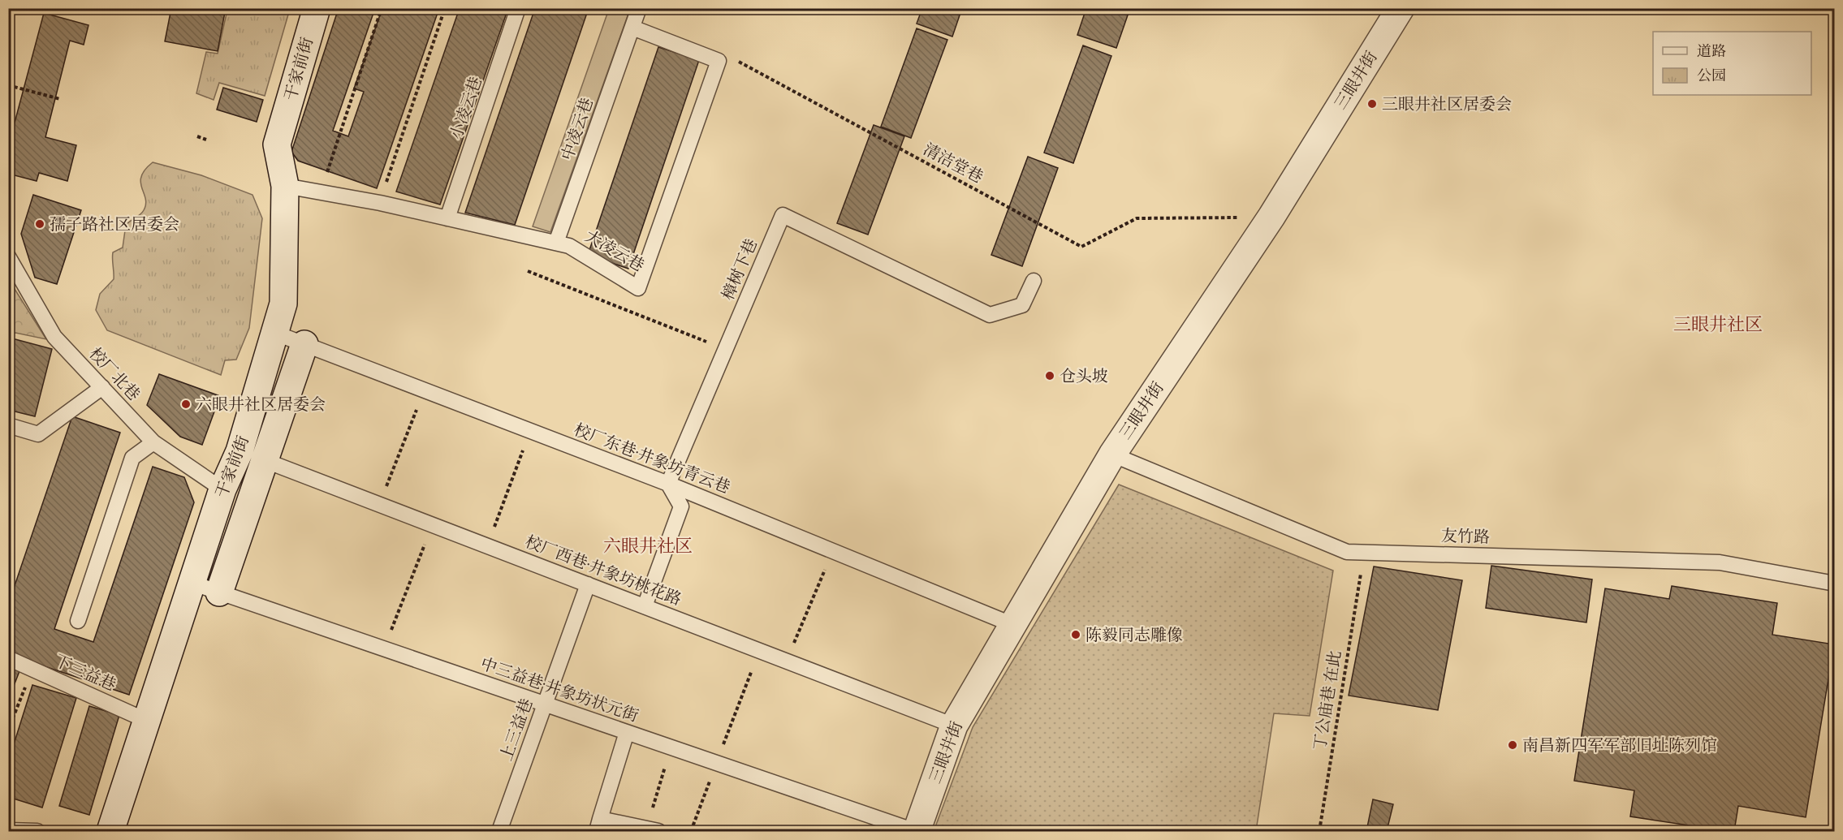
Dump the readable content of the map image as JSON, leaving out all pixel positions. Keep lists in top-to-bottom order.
{
  "streets": {
    "street": ["干家前街", "三眼井街"],
    "lane": [
      "小凌云巷",
      "中凌云巷",
      "大凌云巷",
      "樟树下巷",
      "校厂北巷",
      "校厂东巷·井象坊青云巷",
      "友竹路",
      "校厂西巷·井象坊桃花路",
      "下三益巷",
      "中三益巷·井象坊状元街",
      "上三益巷"
    ],
    "path": ["清洁堂巷", "丁公庙巷 在此"]
  },
  "crossings": [
    ["干家前街", "大凌云巷"],
    ["干家前街", "校厂北巷"],
    ["干家前街", "校厂东巷·井象坊青云巷"],
    ["干家前街", "校厂西巷·井象坊桃花路"],
    ["干家前街", "下三益巷"],
    ["干家前街", "中三益巷·井象坊状元街"],
    ["三眼井街", "清洁堂巷"],
    ["三眼井街", "校厂东巷·井象坊青云巷"],
    ["三眼井街", "友竹路"],
    ["三眼井街", "校厂西巷·井象坊桃花路"],
    ["三眼井街", "中三益巷·井象坊状元街"],
    ["小凌云巷", "大凌云巷"],
    ["中凌云巷", "大凌云巷"],
    ["樟树下巷", "校厂东巷·井象坊青云巷"],
    ["校厂西巷·井象坊桃花路", "上三益巷"],
    ["中三益巷·井象坊状元街", "上三益巷"]
  ],
  "districts": ["三眼井社区", "六眼井社区"],
  "places": [
    "三眼井社区居委会",
    "孺子路社区居委会",
    "仓头坡",
    "六眼井社区居委会",
    "陈毅同志雕像",
    "南昌新四军军部旧址陈列馆"
  ],
  "legend": ["道路", "公园"]
}
